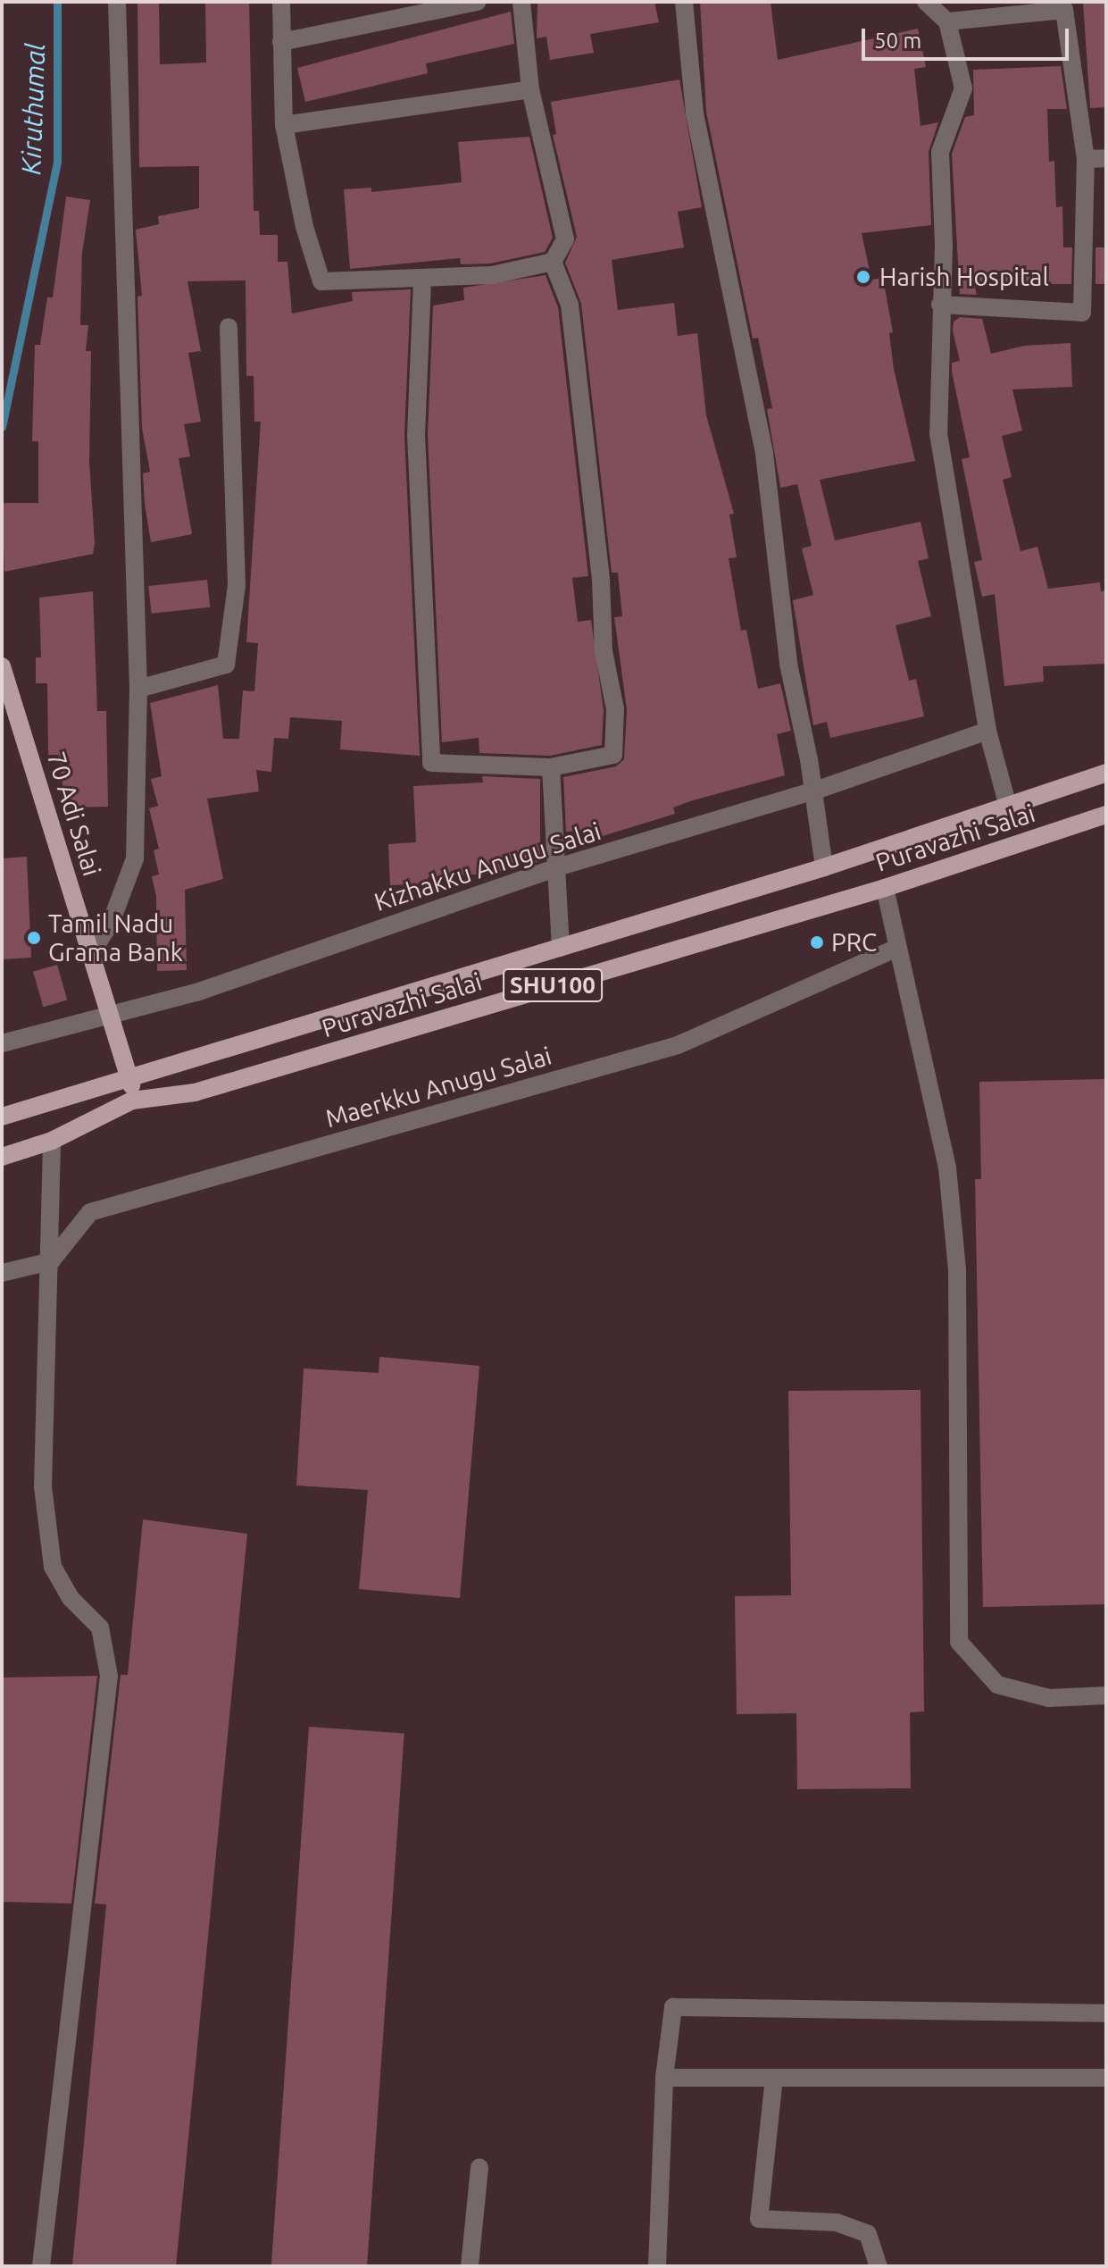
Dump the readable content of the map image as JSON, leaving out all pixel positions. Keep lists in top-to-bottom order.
{
  "streets": {
    "main road": ["70 Adi Salai", "Puravazhi Salai", "SHU100"],
    "street": ["Kizhakku Anugu Salai", "Maerkku Anugu Salai"]
  },
  "crossings": [
    ["70 Adi Salai", "Puravazhi Salai"],
    ["70 Adi Salai", "Kizhakku Anugu Salai"]
  ],
  "water": ["Kiruthumal"],
  "places": ["Harish Hospital", "Tamil Nadu Grama Bank", "PRC"],
  "scale_bar": "50 m"
}
